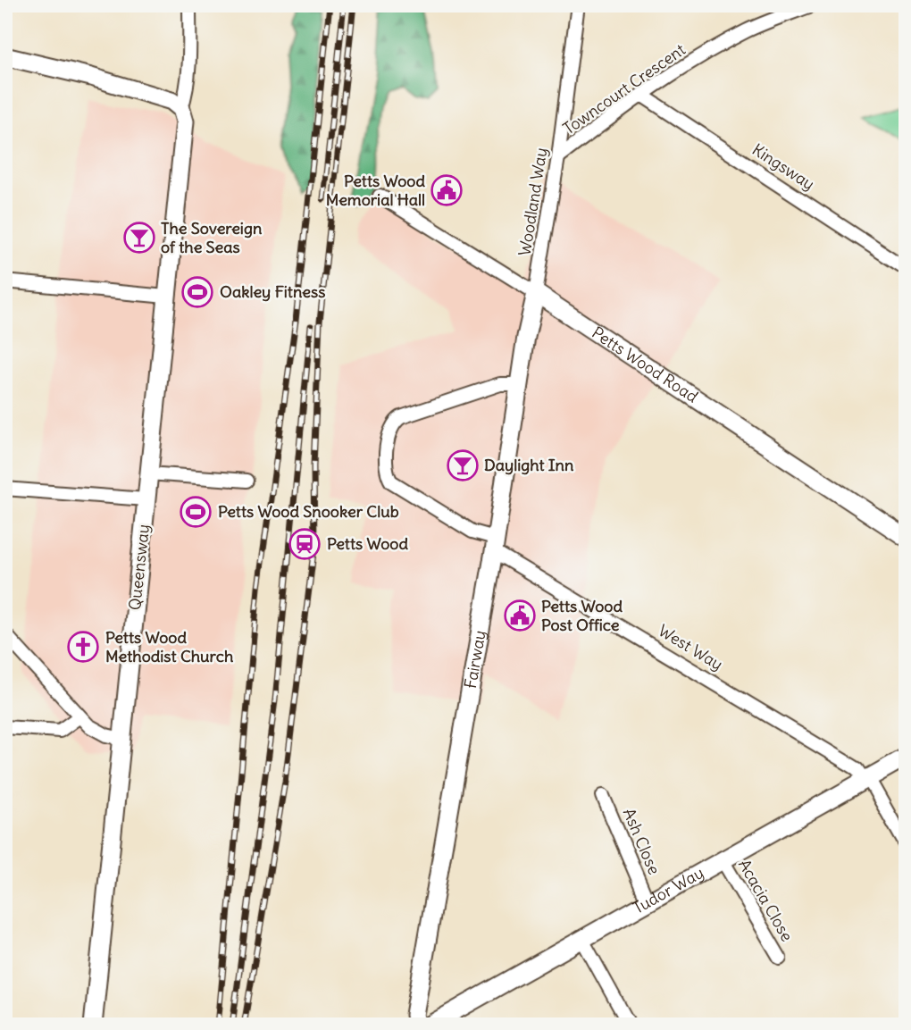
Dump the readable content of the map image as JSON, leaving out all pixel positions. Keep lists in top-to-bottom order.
{
  "streets": {
    "street": [
      "Towncourt Crescent",
      "Kingsway",
      "Woodland Way",
      "Petts Wood Road",
      "Queensway",
      "West Way",
      "Fairway",
      "Ash Close",
      "Tudor Way",
      "Acacia Close"
    ]
  },
  "crossings": [
    ["Towncourt Crescent", "Kingsway"],
    ["Towncourt Crescent", "Woodland Way"],
    ["Woodland Way", "Petts Wood Road"],
    ["Woodland Way", "Fairway"],
    ["Petts Wood Road", "Fairway"],
    ["West Way", "Fairway"],
    ["West Way", "Tudor Way"],
    ["Ash Close", "Tudor Way"],
    ["Tudor Way", "Acacia Close"]
  ],
  "places": {
    "public building": ["Petts Wood Memorial Hall", "Petts Wood Post Office"],
    "bar": ["The Sovereign of the Seas", "Daylight Inn"],
    "sports": ["Oakley Fitness", "Petts Wood Snooker Club"],
    "station": ["Petts Wood"],
    "church": ["Petts Wood Methodist Church"]
  }
}
